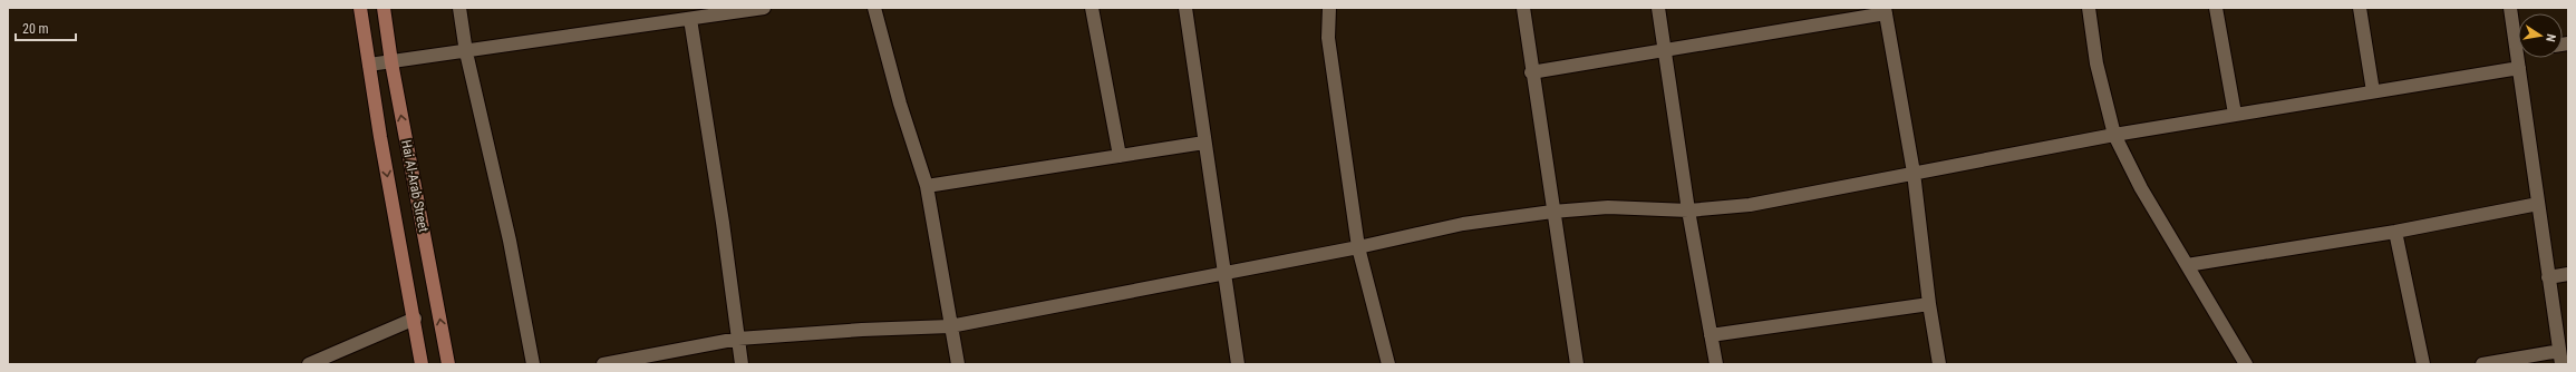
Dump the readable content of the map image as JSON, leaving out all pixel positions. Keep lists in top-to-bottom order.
{
  "streets": {
    "main road": ["Hai Al-Arab Street"]
  },
  "scale_bar": "20 m",
  "north": "right"
}
